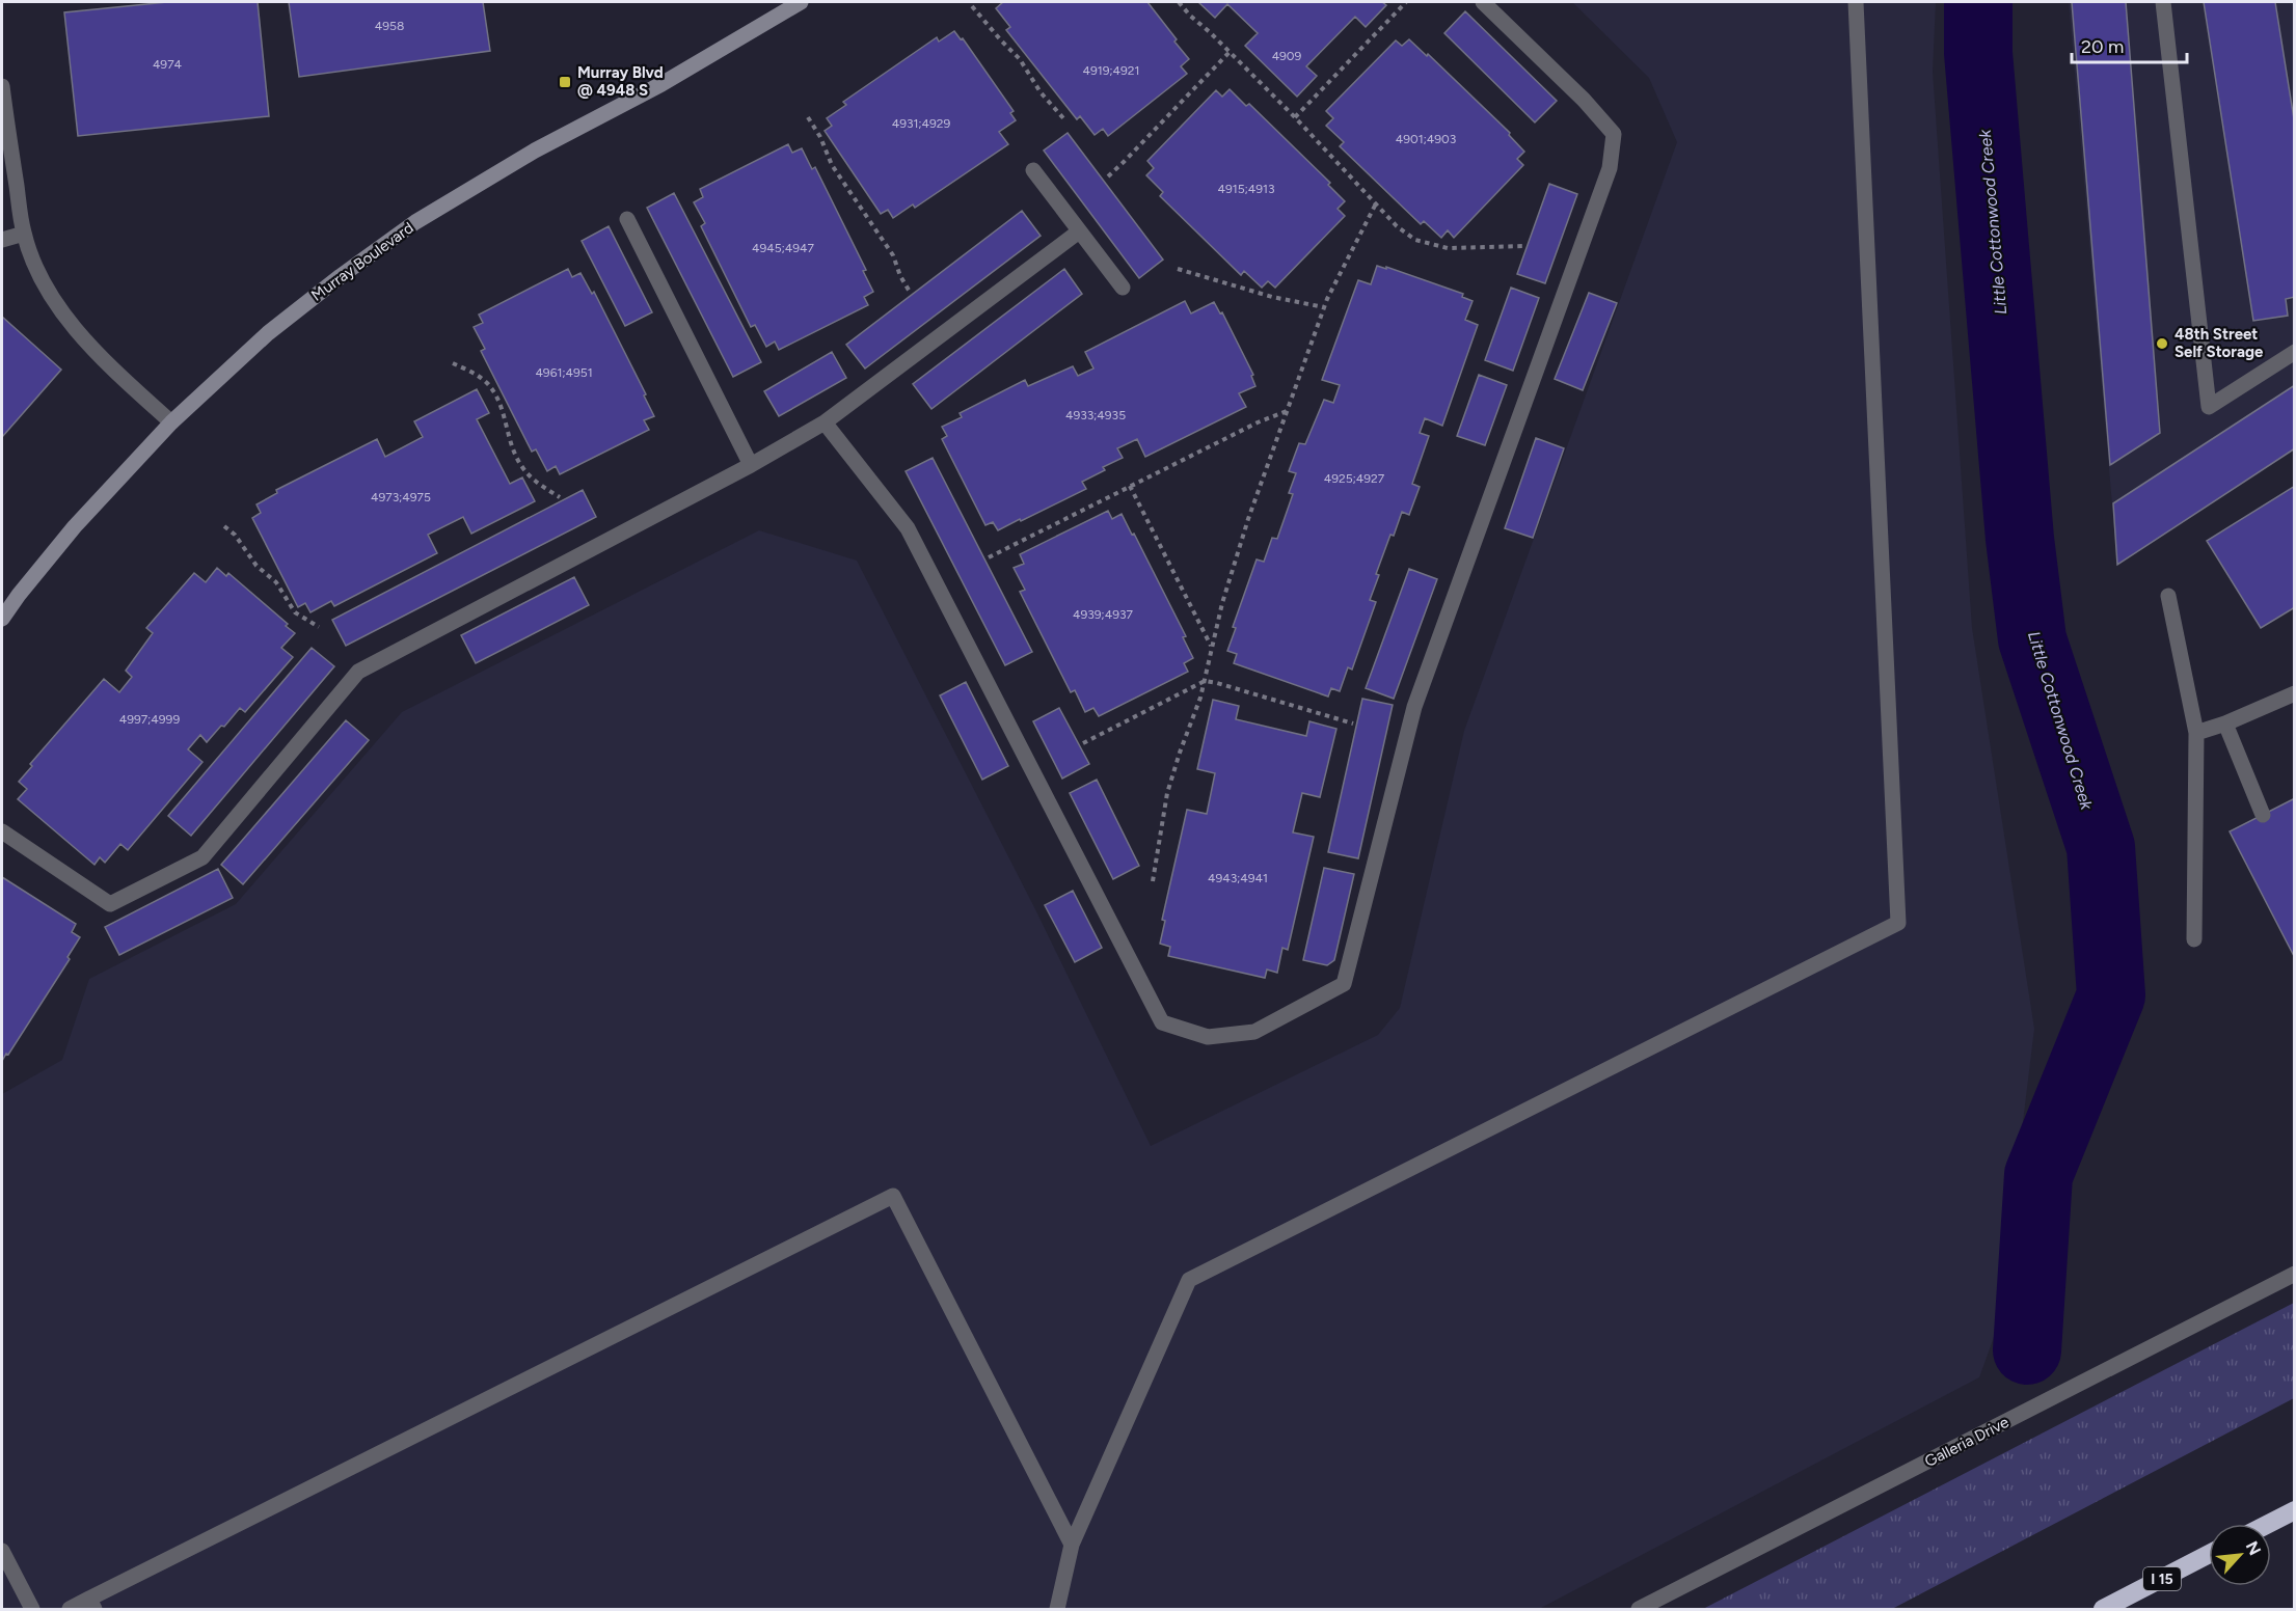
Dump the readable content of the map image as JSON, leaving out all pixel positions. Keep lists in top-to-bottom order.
{
  "streets": {
    "highway": ["I 15"],
    "main road": ["Murray Boulevard"],
    "street": ["Galleria Drive"]
  },
  "water": ["Little Cottonwood Creek"],
  "places": {
    "transit": ["Murray Blvd @ 4948 S"],
    "other": ["48th Street Self Storage"]
  },
  "house_numbers": [
    "4958",
    "4909",
    "4974",
    "4919;4921",
    "4931;4929",
    "4901;4903",
    "4915;4913",
    "4945;4947",
    "4961;4951",
    "4933;4935",
    "4925;4927",
    "4973;4975",
    "4939;4937",
    "4997;4999",
    "4943;4941"
  ],
  "scale_bar": "20 m",
  "north": "top right"
}
